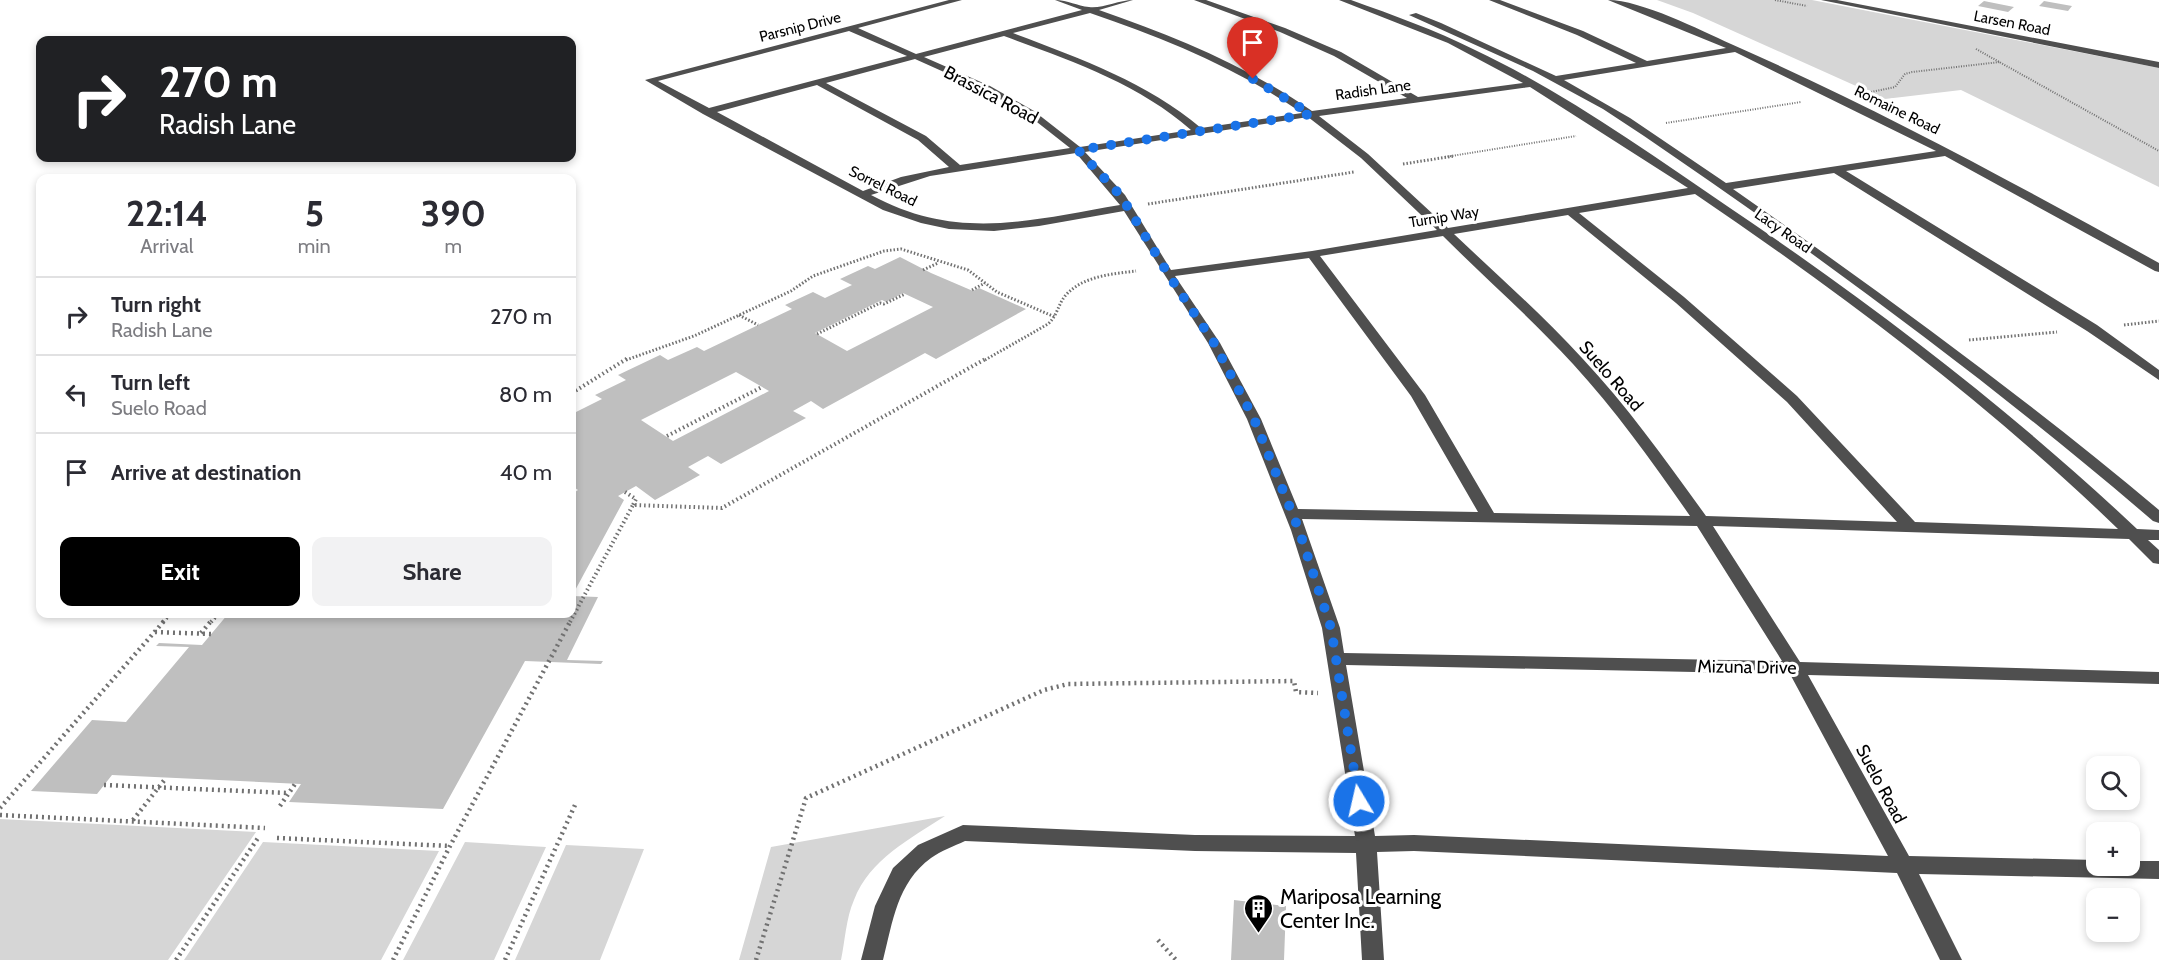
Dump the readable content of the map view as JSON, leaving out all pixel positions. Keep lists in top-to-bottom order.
{
  "streets": {
    "street": [
      "Larsen Road",
      "Parsnip Drive",
      "Radish Lane",
      "Brassica Road",
      "Romaine Road",
      "Sorrel Road",
      "Turnip Way",
      "Lacy Road",
      "Suelo Road",
      "Mizuna Drive"
    ]
  },
  "crossings": [
    ["Parsnip Drive", "Brassica Road"],
    ["Parsnip Drive", "Sorrel Road"],
    ["Radish Lane", "Brassica Road"],
    ["Radish Lane", "Sorrel Road"],
    ["Radish Lane", "Lacy Road"],
    ["Radish Lane", "Suelo Road"],
    ["Brassica Road", "Sorrel Road"],
    ["Brassica Road", "Turnip Way"],
    ["Brassica Road", "Mizuna Drive"],
    ["Turnip Way", "Lacy Road"],
    ["Turnip Way", "Suelo Road"],
    ["Suelo Road", "Mizuna Drive"]
  ],
  "places": {
    "building": ["Mariposa Learning Center Inc."]
  },
  "page": {
    "turn": ["270 m", "Radish Lane"],
    "eta": [
      "22:14",
      "Arrival",
      "5",
      "min",
      "390",
      "m"
    ],
    "list": [
      {
        "name": "Turn right",
        "note": "Radish Lane",
        "value": "270 m"
      },
      {
        "name": "Turn left",
        "note": "Suelo Road",
        "value": "80 m"
      },
      {
        "name": "Arrive at destination",
        "value": "40 m"
      }
    ],
    "buttons": ["Exit", "Share"],
    "map_buttons": ["+", "−"]
  }
}
